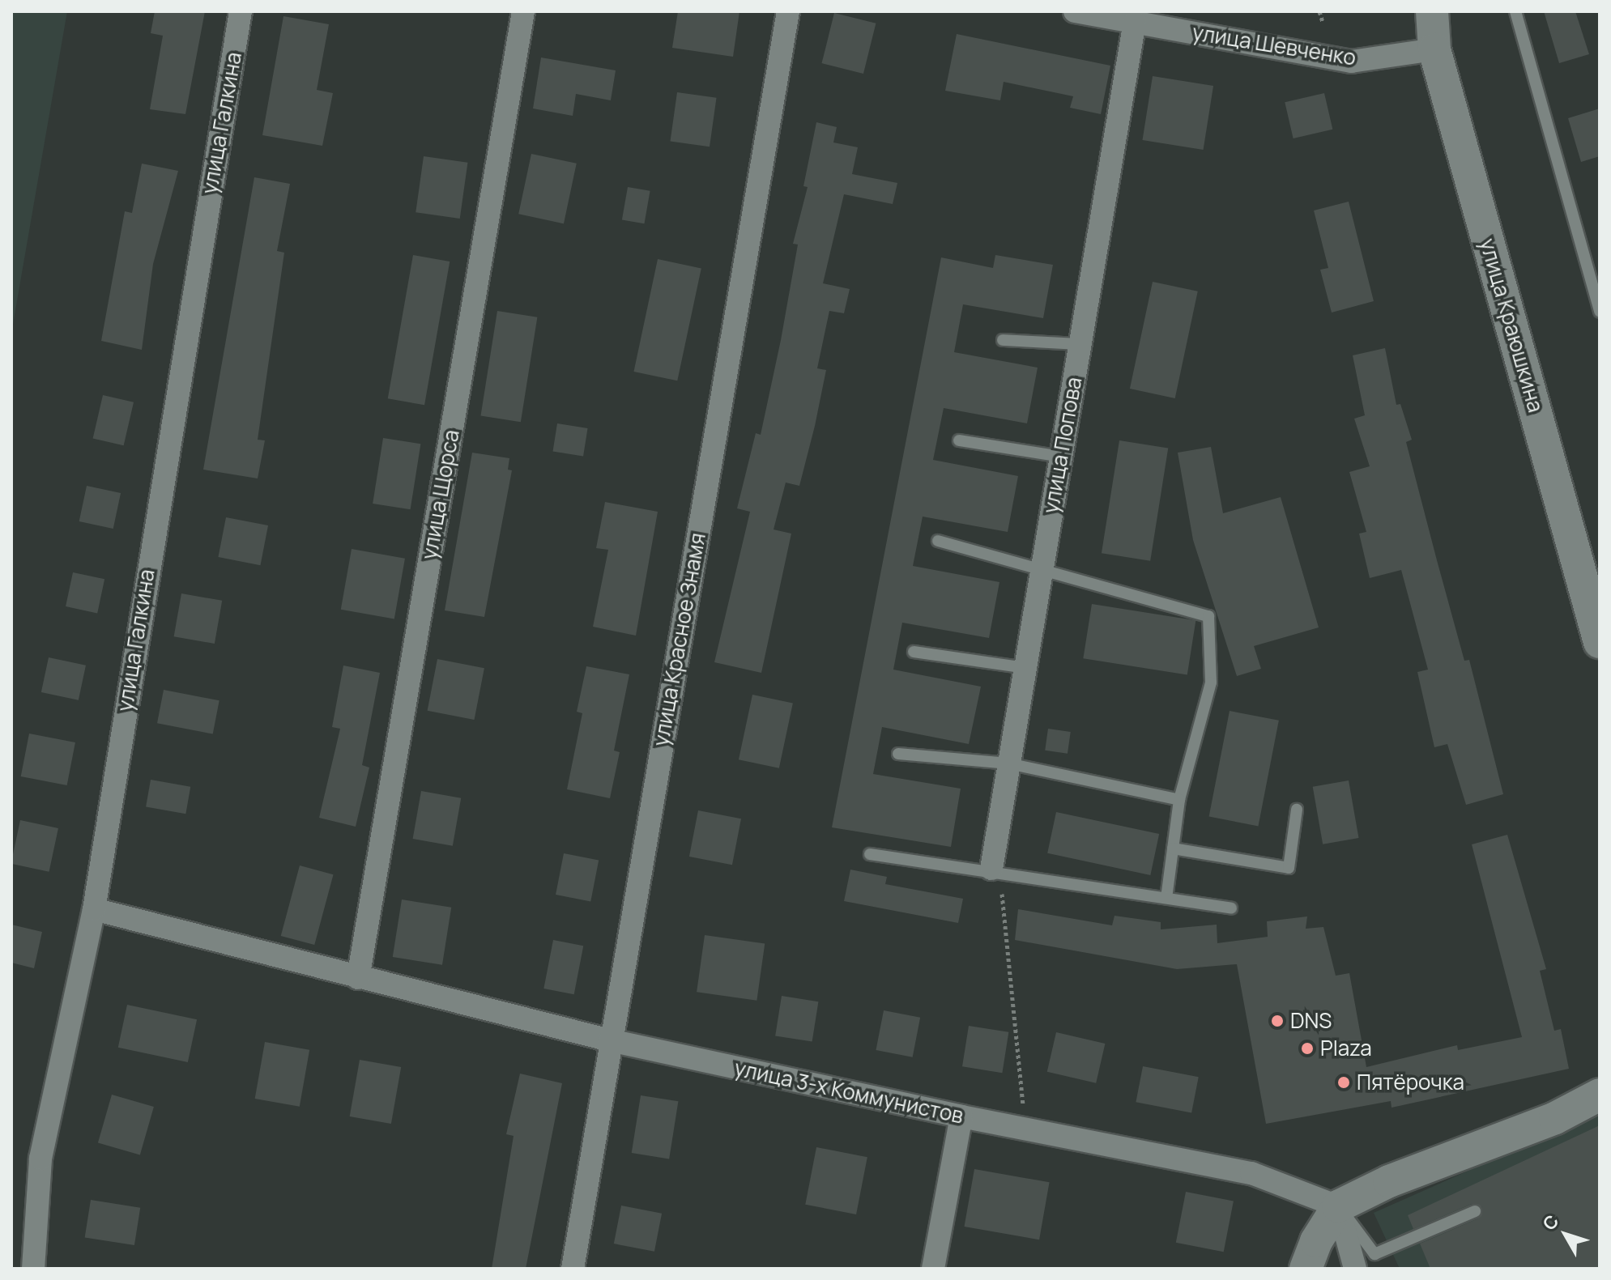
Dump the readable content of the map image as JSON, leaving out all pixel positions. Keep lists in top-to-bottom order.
{
  "streets": {
    "main road": ["улица Краюшкина"],
    "street": [
      "улица Шевченко",
      "улица Галкина",
      "улица Попова",
      "улица Щорса",
      "улица Красное Знамя",
      "улица 3-х Коммунистов"
    ]
  },
  "crossings": [
    ["улица Шевченко", "улица Краюшкина"],
    ["улица Шевченко", "улица Попова"],
    ["улица Галкина", "улица 3-х Коммунистов"],
    ["улица Щорса", "улица 3-х Коммунистов"],
    ["улица Красное Знамя", "улица 3-х Коммунистов"]
  ],
  "places": ["DNS", "Plaza", "Пятёрочка"],
  "north": "top left"
}
